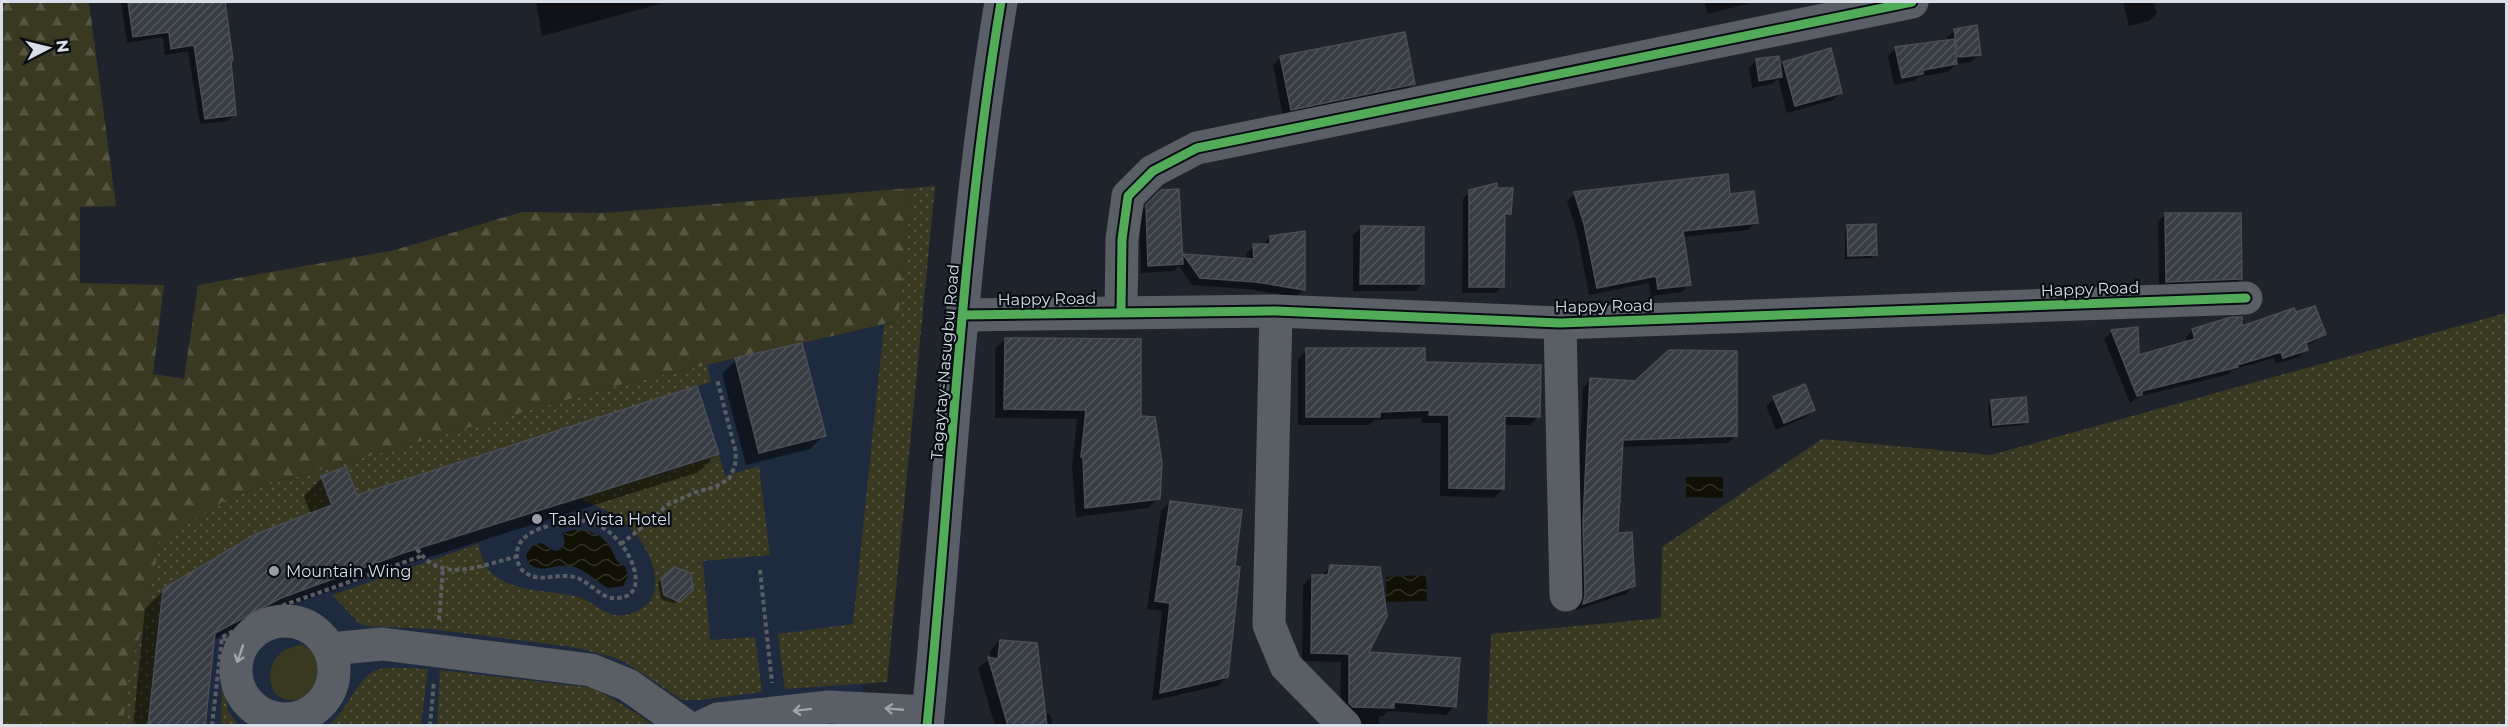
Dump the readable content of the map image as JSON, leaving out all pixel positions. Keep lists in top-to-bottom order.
{
  "streets": {
    "main road": ["Tagaytay-Nasugbu Road"],
    "street": ["Happy Road"]
  },
  "crossings": [
    ["Happy Road", "Tagaytay-Nasugbu Road"]
  ],
  "places": ["Taal Vista Hotel", "Mountain Wing"],
  "north": "right"
}
